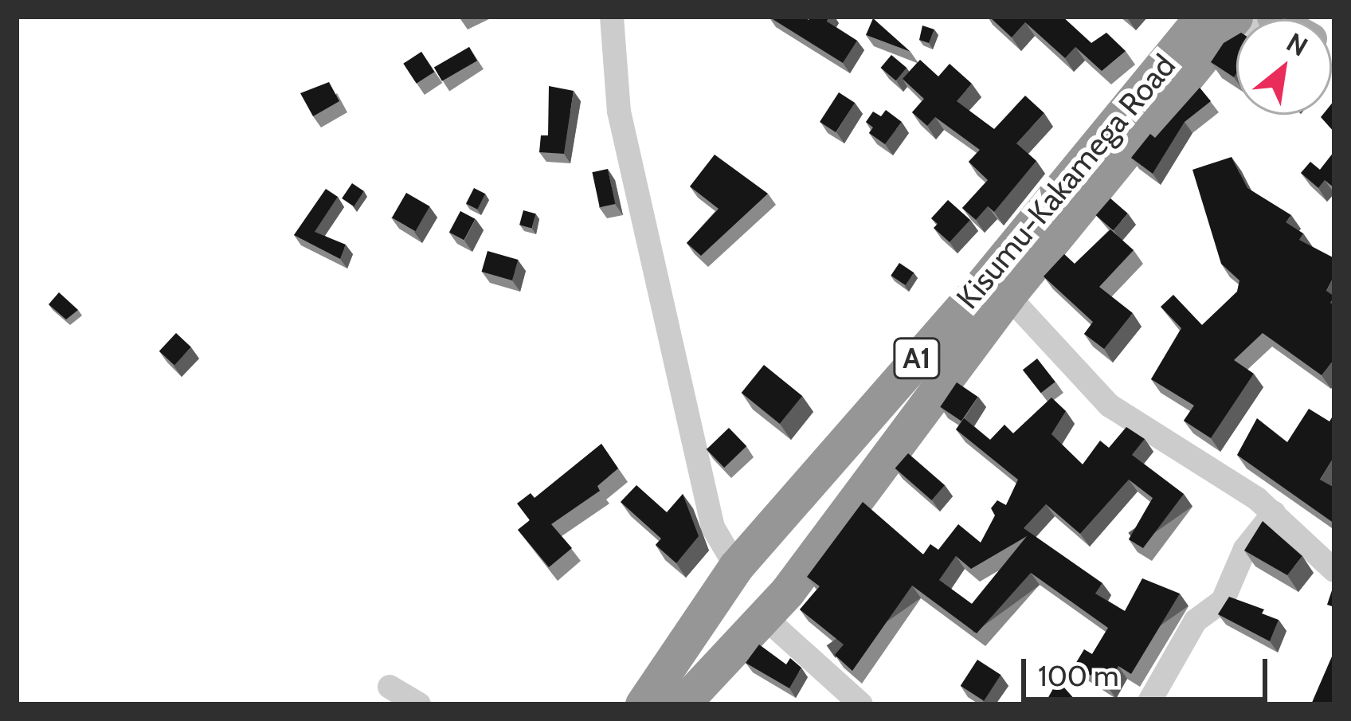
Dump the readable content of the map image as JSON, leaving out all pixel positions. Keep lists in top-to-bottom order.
{
  "streets": {
    "highway": ["Kisumu-Kakamega Road", "A1"]
  },
  "scale_bar": "100 m",
  "north": "top right"
}
